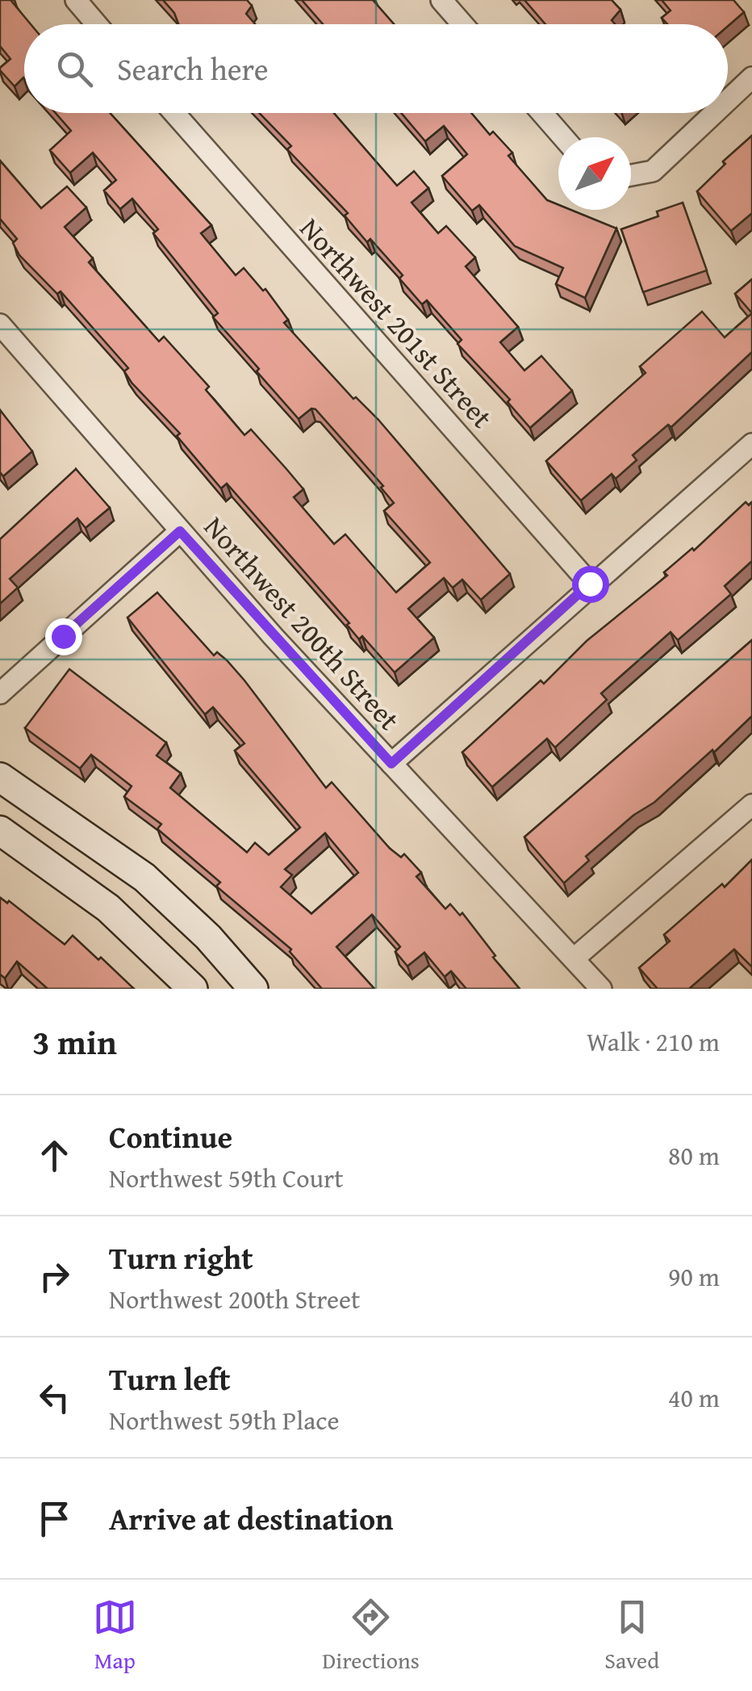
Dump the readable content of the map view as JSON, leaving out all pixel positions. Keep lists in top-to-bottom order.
{
  "streets": {
    "street": ["Northwest 201st Street", "Northwest 200th Street"]
  },
  "north": "top right",
  "page": {
    "search": "Search here",
    "heading": ["3 min", "Walk · 210 m"],
    "list": [
      ["Continue", "Northwest 59th Court", "80 m"],
      ["Turn right", "Northwest 200th Street", "90 m"],
      ["Turn left", "Northwest 59th Place", "40 m"],
      "Arrive at destination"
    ],
    "nav": ["Map", "Directions", "Saved"]
  }
}
